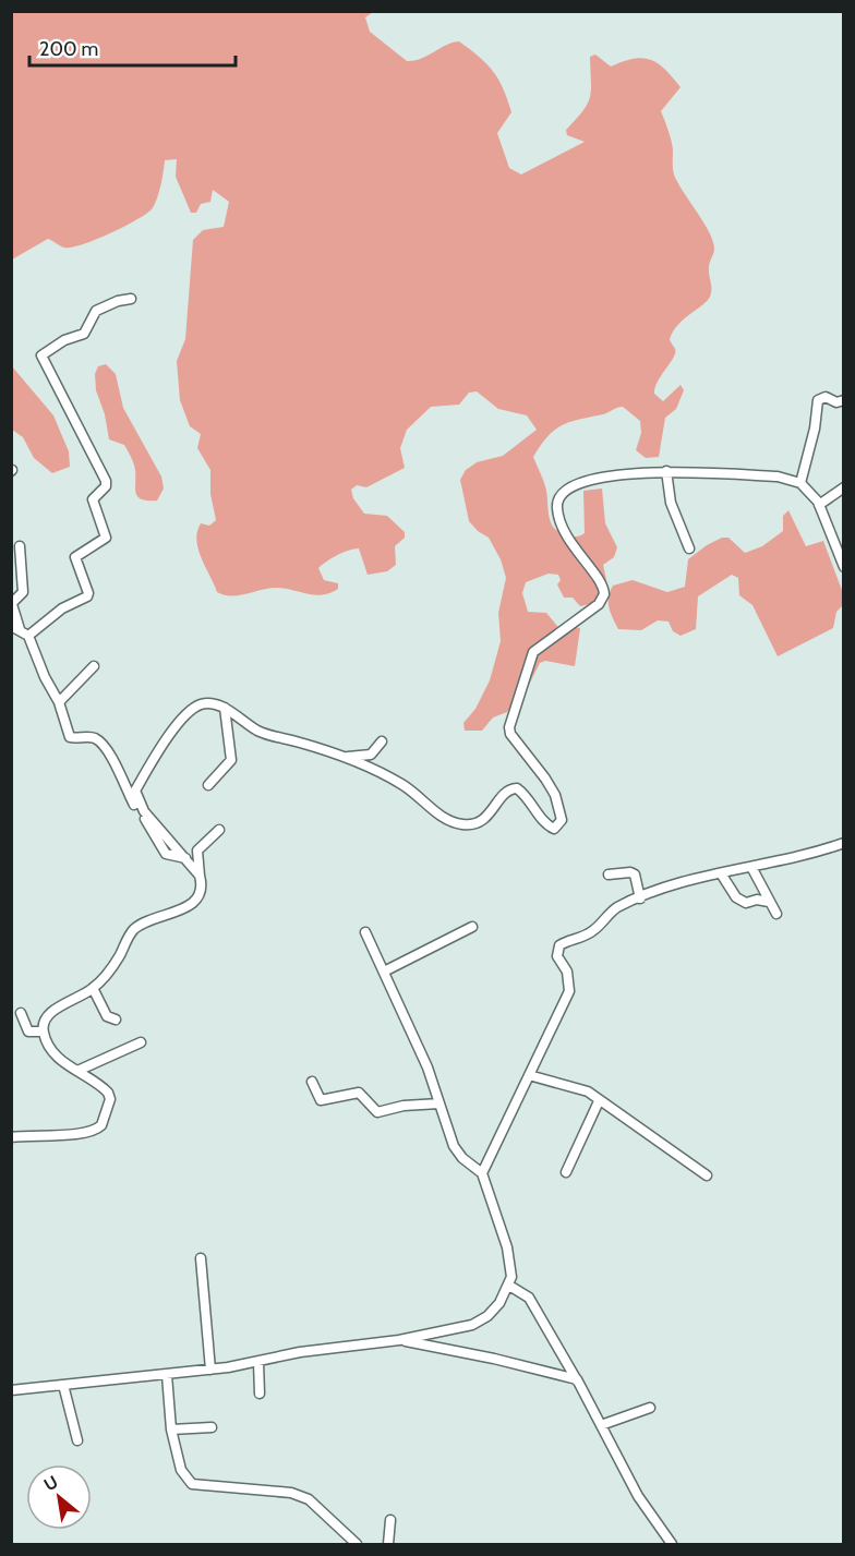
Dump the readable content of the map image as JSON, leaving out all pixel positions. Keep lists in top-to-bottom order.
{
  "scale_bar": "200 m",
  "north": "top left"
}
